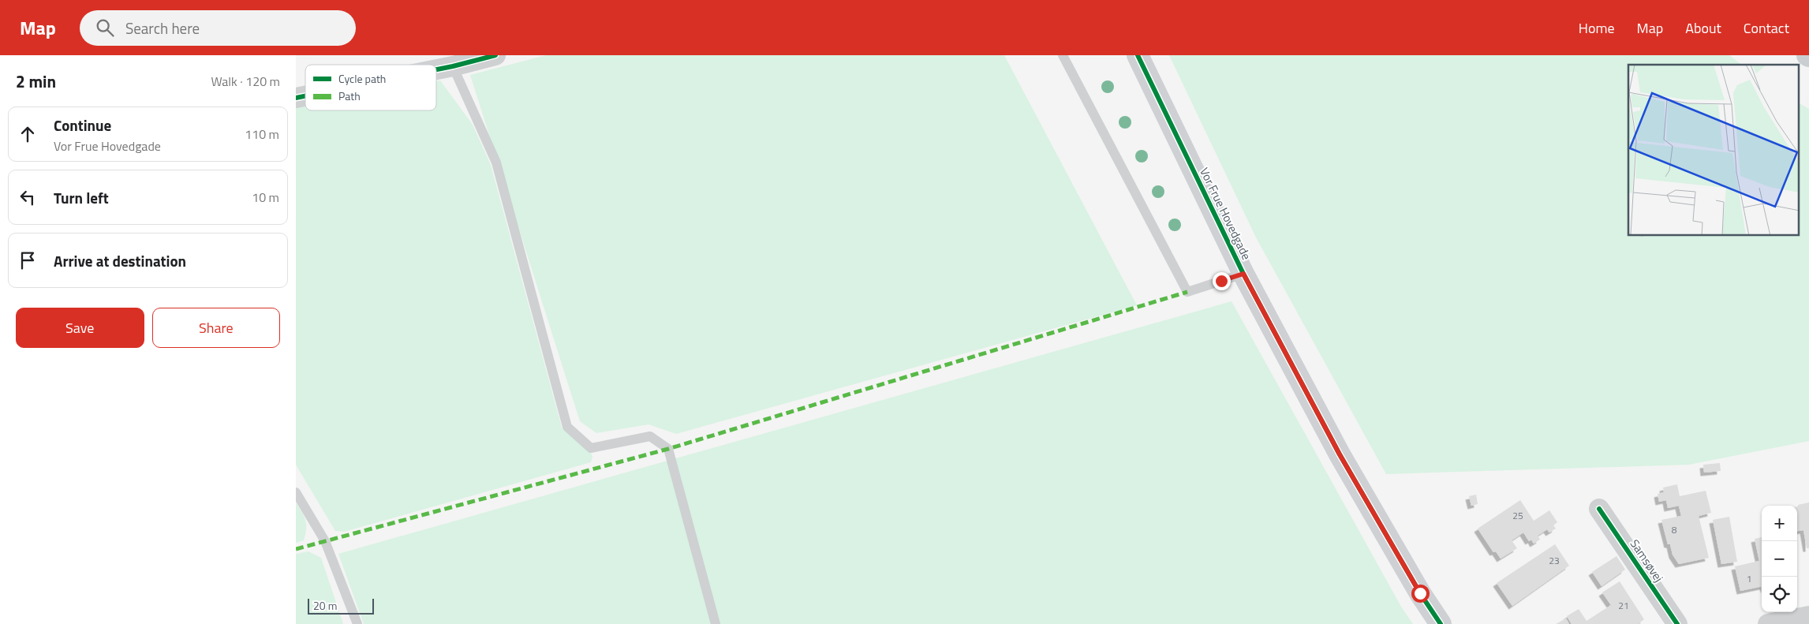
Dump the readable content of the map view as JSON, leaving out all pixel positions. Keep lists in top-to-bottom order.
{
  "streets": {
    "street": ["Vor Frue Hovedgade", "Samsøvej"]
  },
  "house_numbers": [
    "25",
    "8",
    "23",
    "1",
    "21"
  ],
  "legend": ["Cycle path", "Path"],
  "scale_bar": "20 m",
  "page": {
    "header": "Map",
    "search": "Search here",
    "nav": [
      "Home",
      "Map",
      "About",
      "Contact"
    ],
    "heading": ["2 min", "Walk · 120 m"],
    "list": [
      ["Continue", "Vor Frue Hovedgade", "110 m"],
      ["Turn left", "10 m"],
      "Arrive at destination"
    ],
    "buttons": ["Save", "Share"],
    "map_buttons": ["+", "−"],
    "scale": "20 m"
  }
}
